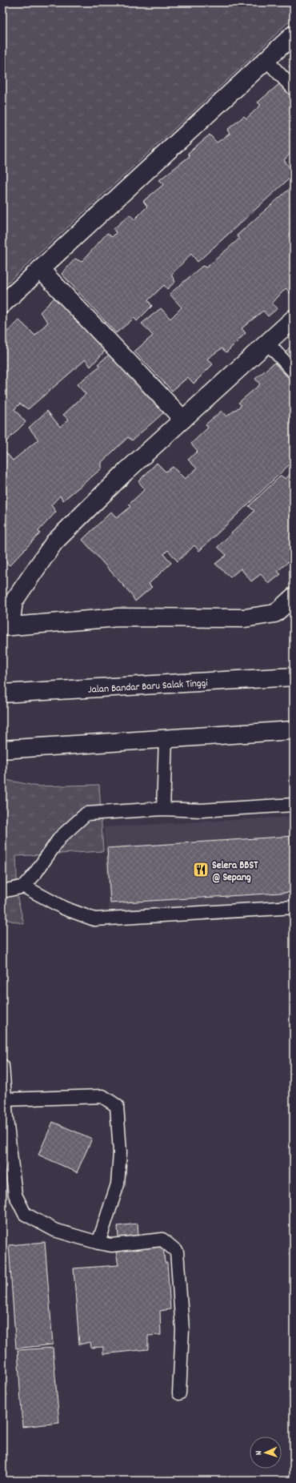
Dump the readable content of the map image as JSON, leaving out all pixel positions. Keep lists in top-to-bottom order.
{
  "streets": {
    "street": ["Jalan Bandar Baru Salak Tinggi"]
  },
  "places": {
    "restaurant": ["Selera BBST @ Sepang"]
  },
  "north": "left"
}
